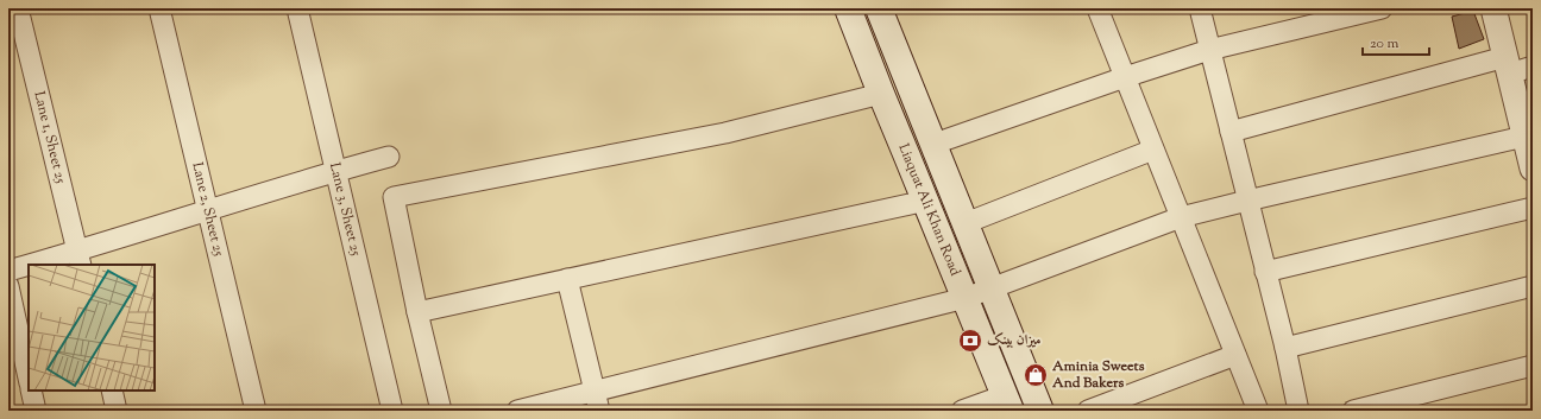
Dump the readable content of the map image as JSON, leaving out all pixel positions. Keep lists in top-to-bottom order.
{
  "streets": {
    "main road": ["Liaquat Ali Khan Road"],
    "street": ["Lane 1, Sheet 25", "Lane 2, Sheet 25", "Lane 3, Sheet 25"]
  },
  "places": {
    "bank": ["میزان بینک"],
    "shop": ["Aminia Sweets And Bakers"]
  },
  "scale_bar": "20 m"
}
